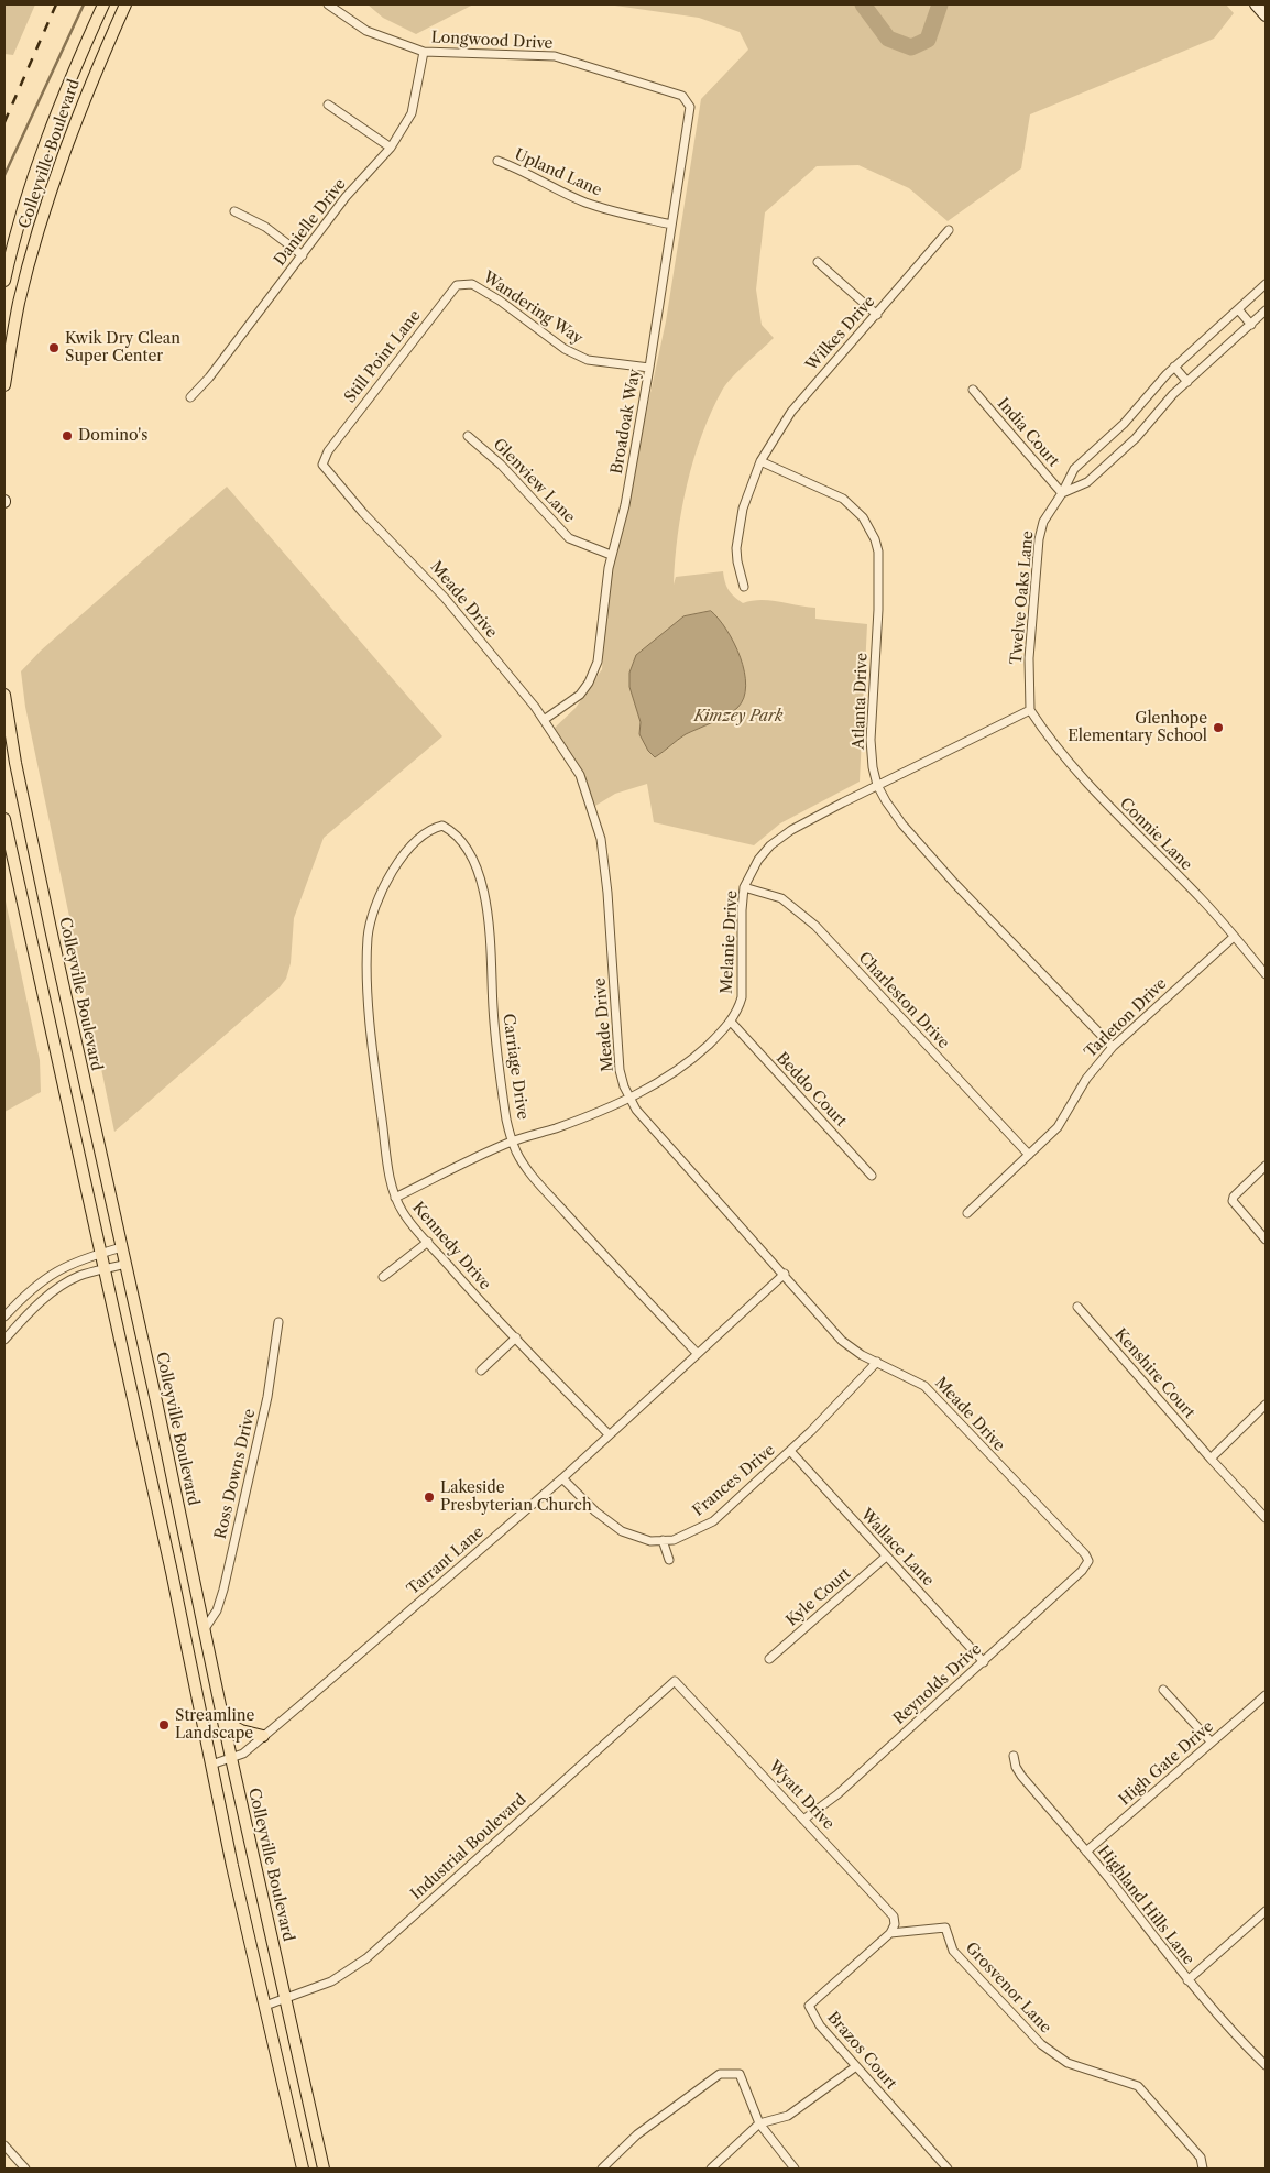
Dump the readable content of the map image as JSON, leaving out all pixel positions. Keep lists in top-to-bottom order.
{
  "streets": {
    "main road": ["Colleyville Boulevard"],
    "street": [
      "Longwood Drive",
      "Upland Lane",
      "Danielle Drive",
      "Wandering Way",
      "Wilkes Drive",
      "Still Point Lane",
      "Broadoak Way",
      "India Court",
      "Glenview Lane",
      "Twelve Oaks Lane",
      "Meade Drive",
      "Atlanta Drive",
      "Connie Lane",
      "Melanie Drive",
      "Charleston Drive",
      "Tarleton Drive",
      "Carriage Drive",
      "Beddo Court",
      "Kennedy Drive",
      "Kenshire Court",
      "Ross Downs Drive",
      "Frances Drive",
      "Wallace Lane",
      "Tarrant Lane",
      "Kyle Court",
      "Reynolds Drive",
      "High Gate Drive",
      "Wyatt Drive",
      "Industrial Boulevard",
      "Highland Hills Lane",
      "Grosvenor Lane",
      "Brazos Court"
    ]
  },
  "crossings": [
    ["Longwood Drive", "Danielle Drive"],
    ["Longwood Drive", "Broadoak Way"],
    ["Colleyville Boulevard", "Ross Downs Drive"],
    ["Colleyville Boulevard", "Tarrant Lane"],
    ["Colleyville Boulevard", "Industrial Boulevard"],
    ["Upland Lane", "Broadoak Way"],
    ["Wandering Way", "Still Point Lane"],
    ["Wandering Way", "Broadoak Way"],
    ["Wilkes Drive", "Atlanta Drive"],
    ["Still Point Lane", "Meade Drive"],
    ["Broadoak Way", "Glenview Lane"],
    ["Broadoak Way", "Meade Drive"],
    ["India Court", "Twelve Oaks Lane"],
    ["Twelve Oaks Lane", "Connie Lane"],
    ["Twelve Oaks Lane", "Melanie Drive"],
    ["Meade Drive", "Melanie Drive"],
    ["Meade Drive", "Frances Drive"],
    ["Meade Drive", "Tarrant Lane"],
    ["Meade Drive", "Reynolds Drive"],
    ["Atlanta Drive", "Melanie Drive"],
    ["Atlanta Drive", "Tarleton Drive"],
    ["Connie Lane", "Melanie Drive"],
    ["Connie Lane", "Tarleton Drive"],
    ["Melanie Drive", "Charleston Drive"],
    ["Melanie Drive", "Carriage Drive"],
    ["Melanie Drive", "Beddo Court"],
    ["Melanie Drive", "Kennedy Drive"],
    ["Charleston Drive", "Tarleton Drive"],
    ["Carriage Drive", "Kennedy Drive"],
    ["Carriage Drive", "Tarrant Lane"],
    ["Kennedy Drive", "Tarrant Lane"],
    ["Frances Drive", "Wallace Lane"],
    ["Frances Drive", "Tarrant Lane"],
    ["Wallace Lane", "Kyle Court"],
    ["Wallace Lane", "Reynolds Drive"],
    ["Reynolds Drive", "Wyatt Drive"],
    ["High Gate Drive", "Highland Hills Lane"],
    ["Wyatt Drive", "Industrial Boulevard"],
    ["Wyatt Drive", "Grosvenor Lane"],
    ["Wyatt Drive", "Brazos Court"],
    ["Grosvenor Lane", "Brazos Court"]
  ],
  "parks": ["Kimzey Park"],
  "places": [
    "Kwik Dry Clean Super Center",
    "Domino's",
    "Glenhope Elementary School",
    "Lakeside Presbyterian Church",
    "Streamline Landscape"
  ]
}
